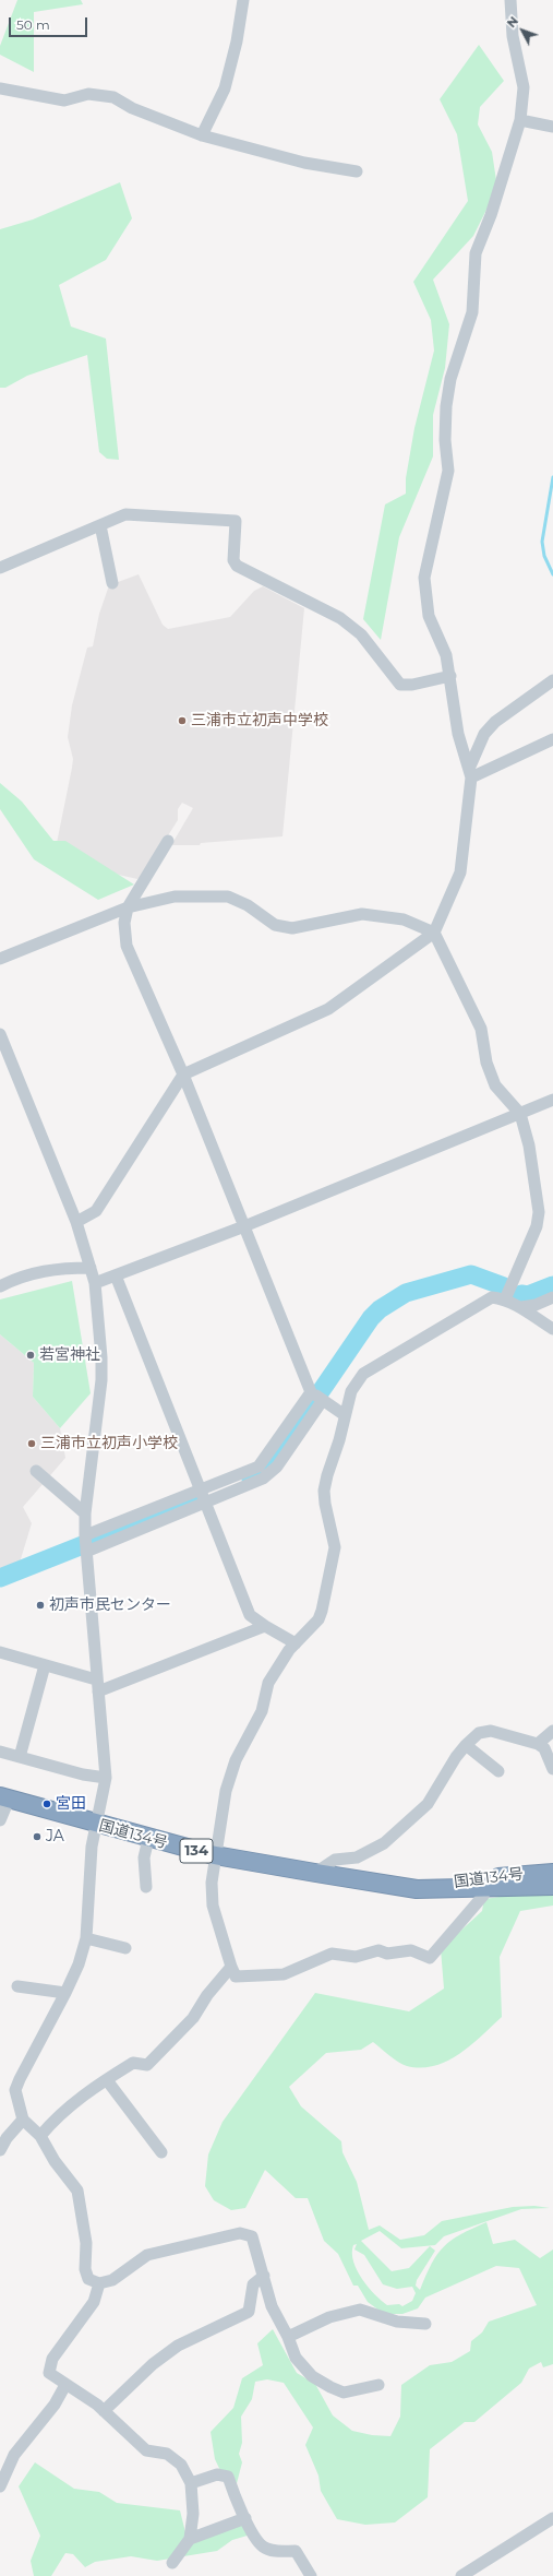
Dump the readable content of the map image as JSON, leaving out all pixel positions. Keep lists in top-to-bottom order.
{
  "streets": {
    "highway": ["国道134号", "134"]
  },
  "places": [
    "三浦市立初声中学校",
    "若宮神社",
    "三浦市立初声小学校",
    "初声市民センター",
    "宮田",
    "JA"
  ],
  "scale_bar": "50 m",
  "north": "top left"
}
